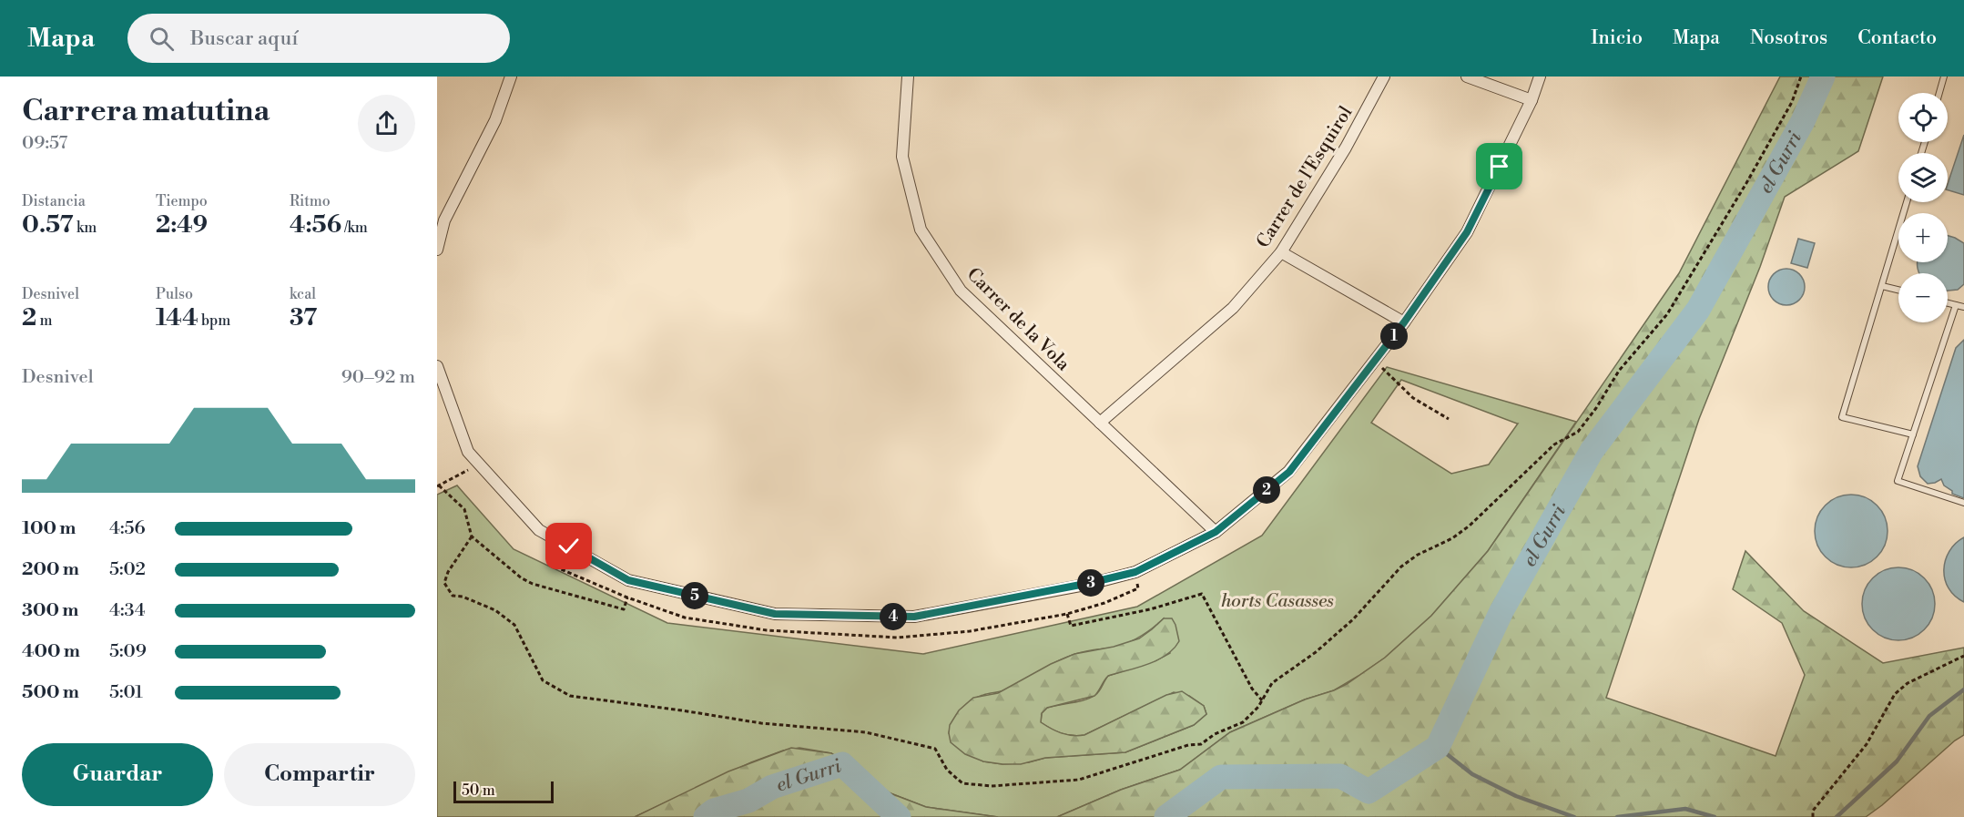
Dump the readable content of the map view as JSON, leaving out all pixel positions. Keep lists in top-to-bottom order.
{
  "streets": {
    "street": ["Carrer de l'Esquirol", "Carrer de la Vola"]
  },
  "crossings": [
    ["Carrer de l'Esquirol", "Carrer de la Vola"]
  ],
  "water": ["el Gurri"],
  "parks": ["horts Casasses"],
  "scale_bar": "50 m",
  "page": {
    "header": "Mapa",
    "search": "Buscar aquí",
    "nav": [
      "Inicio",
      "Mapa",
      "Nosotros",
      "Contacto"
    ],
    "heading": ["Carrera matutina", "09:57"],
    "map_buttons": ["+", "−"],
    "stats": [
      ["Distancia", "0.57 km"],
      ["Tiempo", "2:49"],
      ["Ritmo", "4:56 /km"],
      ["Desnivel", "2 m"],
      ["Pulso", "144 bpm"],
      ["kcal", "37"]
    ],
    "pins": [
      "1",
      "2",
      "3",
      "5",
      "4"
    ],
    "chart": ["Desnivel", "90–92 m"],
    "list": [
      {
        "name": "100 m",
        "note": "4:56"
      },
      {
        "name": "200 m",
        "note": "5:02"
      },
      {
        "name": "300 m",
        "note": "4:34"
      },
      {
        "name": "400 m",
        "note": "5:09"
      },
      {
        "name": "500 m",
        "note": "5:01"
      }
    ],
    "buttons": ["Guardar", "Compartir"],
    "scale": "50 m"
  }
}
